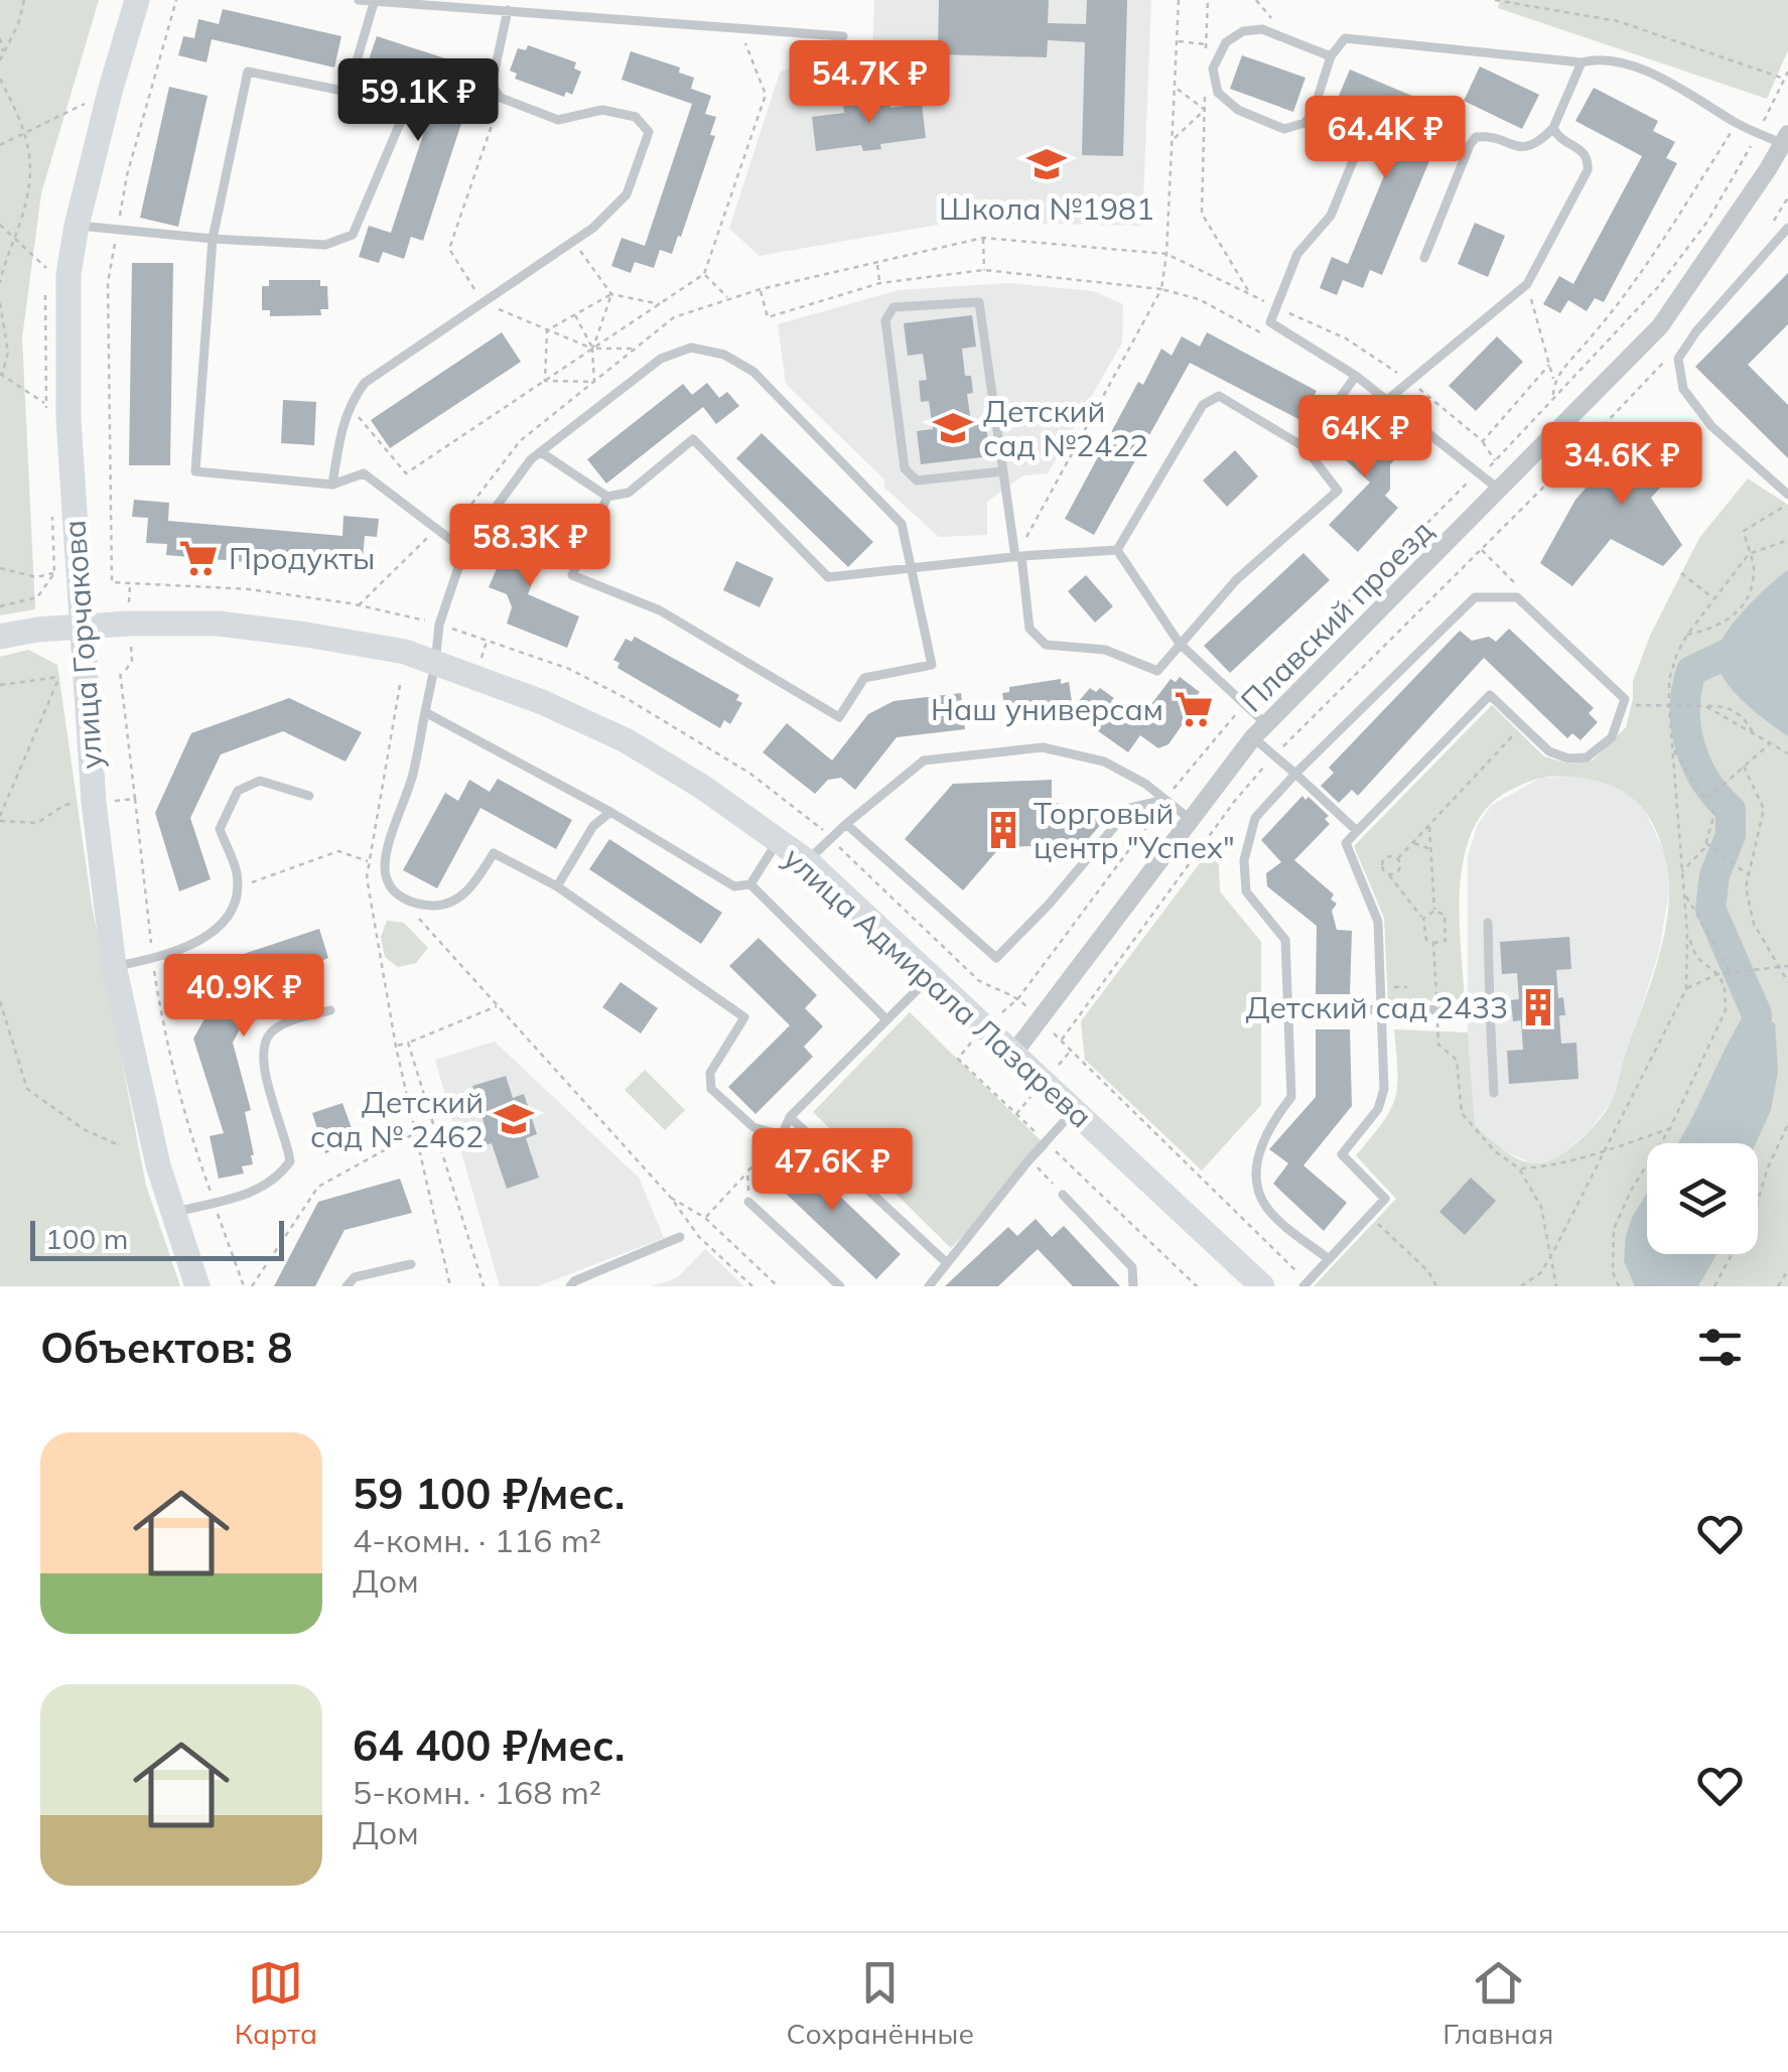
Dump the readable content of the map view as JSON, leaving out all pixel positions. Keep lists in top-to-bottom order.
{
  "streets": {
    "street": ["Плавский проезд", "улица Горчакова", "улица Адмирала Лазарева"]
  },
  "crossings": [
    ["Плавский проезд", "улица Адмирала Лазарева"],
    ["улица Горчакова", "улица Адмирала Лазарева"]
  ],
  "places": {
    "school or university": ["Школа №1981", "Детский сад №2422", "Детский сад № 2462"],
    "supermarket": ["Продукты", "Наш универсам"],
    "building": ["Торговый центр \"Успех\"", "Детский сад 2433"]
  },
  "scale_bar": "100 m",
  "page": {
    "price": [
      "54.7K ₽",
      "59.1K ₽",
      "64.4K ₽",
      "64K ₽",
      "34.6K ₽",
      "58.3K ₽",
      "40.9K ₽",
      "47.6K ₽"
    ],
    "scale": "100 m",
    "heading": "Объектов: 8",
    "list": [
      {
        "name": "59 100 ₽/мес.",
        "note": "4-комн. · 116 m² · Дом"
      },
      {
        "name": "64 400 ₽/мес.",
        "note": "5-комн. · 168 m² · Дом"
      }
    ],
    "tabs": ["Карта", "Сохранённые", "Главная"]
  }
}
